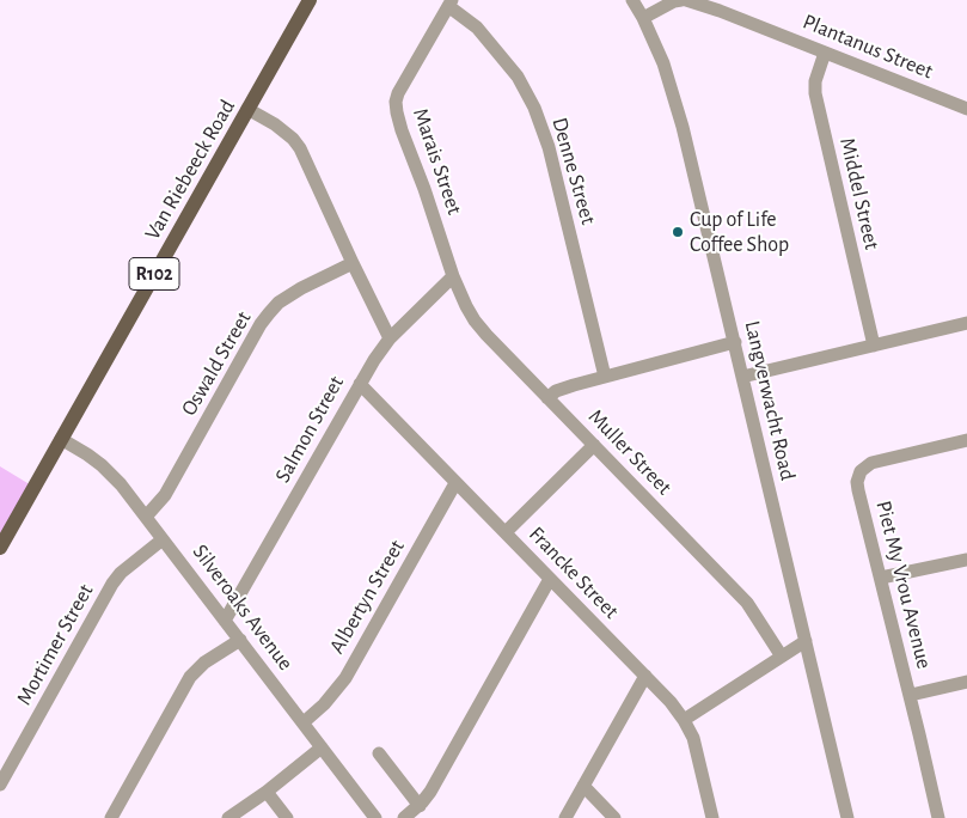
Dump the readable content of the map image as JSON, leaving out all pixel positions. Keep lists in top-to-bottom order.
{
  "streets": {
    "main road": ["Van Riebeeck Road", "R102"],
    "street": [
      "Plantanus Street",
      "Marais Street",
      "Denne Street",
      "Middel Street",
      "Oswald Street",
      "Langverwacht Road",
      "Salmon Street",
      "Muller Street",
      "Francke Street",
      "Piet My Vrou Avenue",
      "Albertyn Street",
      "Silveroaks Avenue",
      "Mortimer Street"
    ]
  },
  "crossings": [
    ["Plantanus Street", "Middel Street"],
    ["Marais Street", "Denne Street"],
    ["Marais Street", "Salmon Street"],
    ["Marais Street", "Muller Street"],
    ["Van Riebeeck Road", "Silveroaks Avenue"],
    ["Oswald Street", "Silveroaks Avenue"],
    ["Salmon Street", "Muller Street"],
    ["Salmon Street", "Francke Street"],
    ["Salmon Street", "Silveroaks Avenue"],
    ["Francke Street", "Albertyn Street"],
    ["Albertyn Street", "Silveroaks Avenue"],
    ["Silveroaks Avenue", "Mortimer Street"]
  ],
  "places": ["Cup of Life Coffee Shop"]
}
